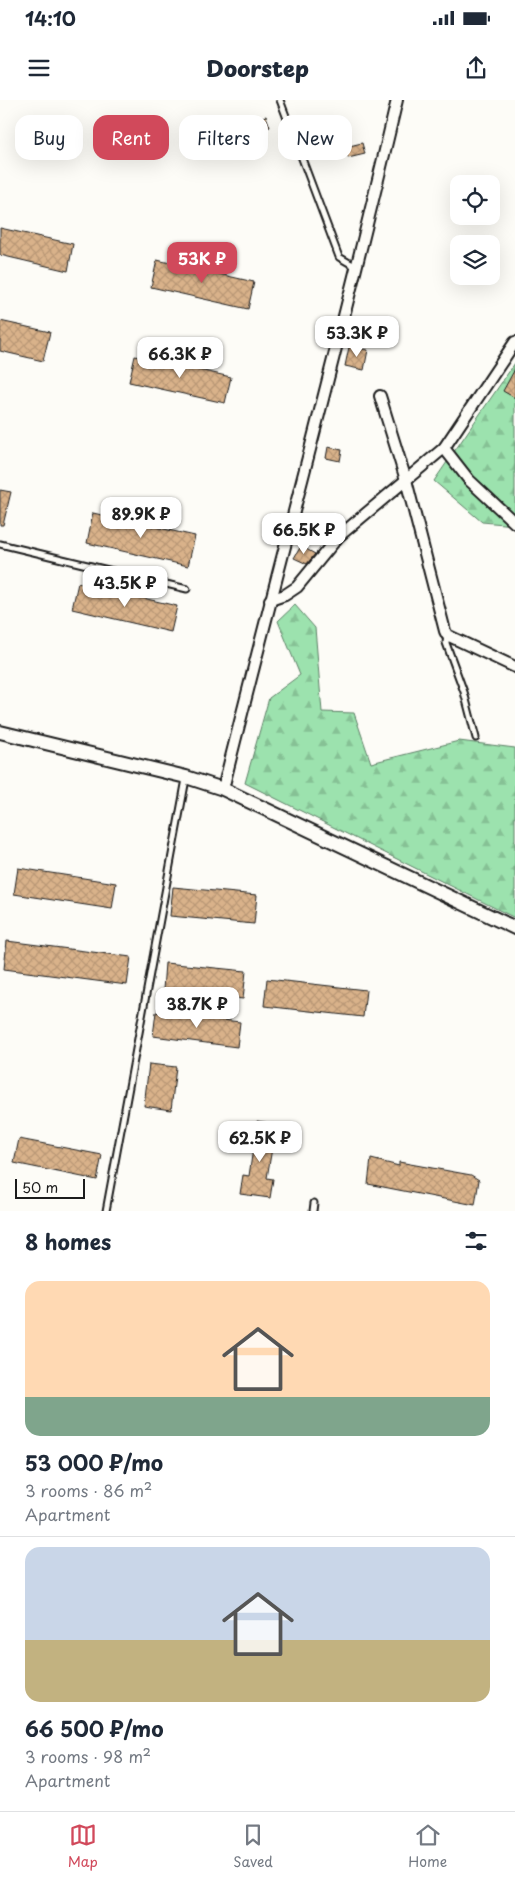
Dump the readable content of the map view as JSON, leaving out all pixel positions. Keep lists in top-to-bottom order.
{
  "scale_bar": "50 m",
  "page": {
    "status": "14:10",
    "header": "Doorstep",
    "chip": [
      "Buy",
      "Rent",
      "Filters",
      "New"
    ],
    "price": [
      "53K ₽",
      "53.3K ₽",
      "66.3K ₽",
      "89.9K ₽",
      "66.5K ₽",
      "43.5K ₽",
      "38.7K ₽",
      "62.5K ₽"
    ],
    "scale": "50 m",
    "heading": "8 homes",
    "list": [
      {
        "name": "53 000 ₽/mo",
        "note": "3 rooms · 86 m² · Apartment"
      },
      {
        "name": "66 500 ₽/mo",
        "note": "3 rooms · 98 m² · Apartment"
      }
    ],
    "tabs": ["Map", "Saved", "Home"]
  }
}
